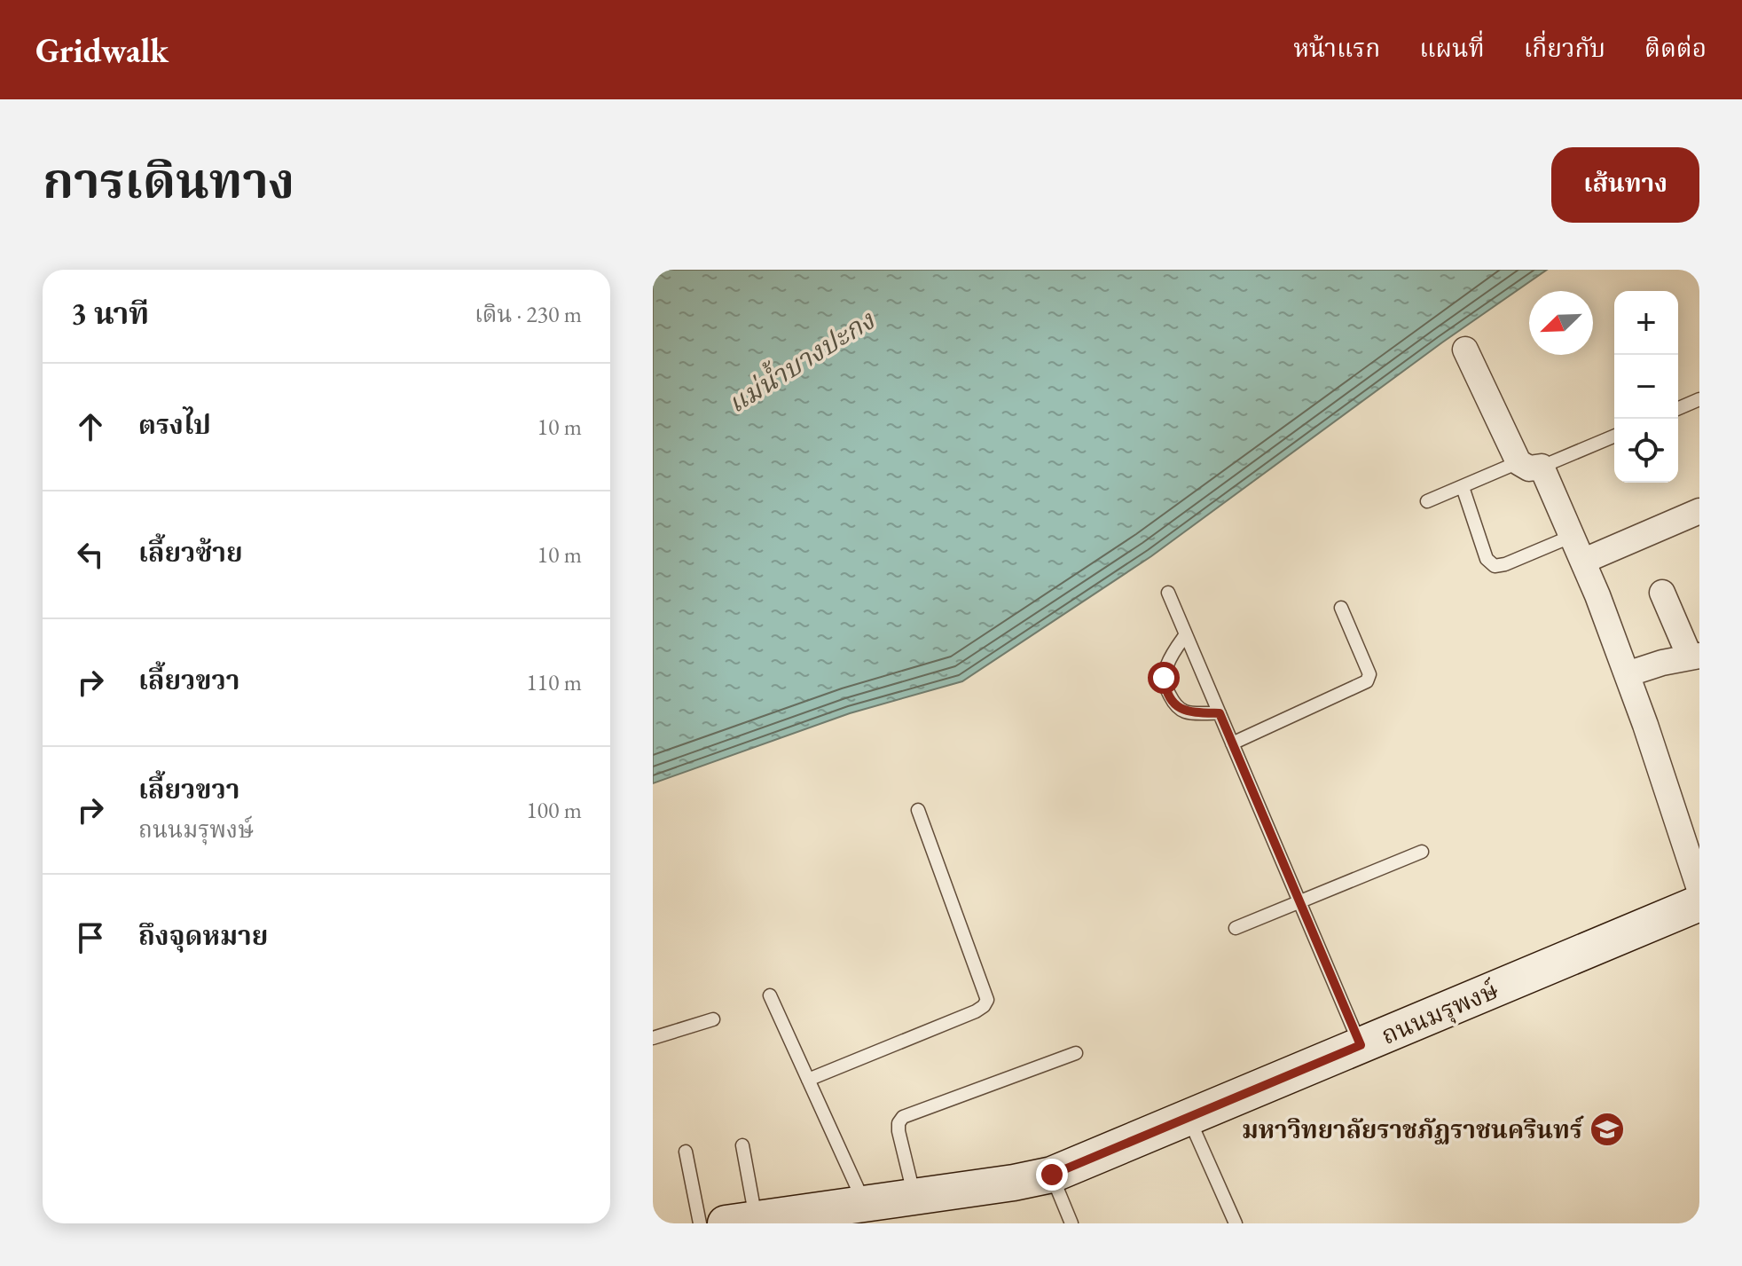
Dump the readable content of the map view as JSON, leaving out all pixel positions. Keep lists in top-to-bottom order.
{
  "streets": {
    "main road": ["ถนนมรุพงษ์"]
  },
  "water": ["แม่น้ำบางปะกง"],
  "places": {
    "school or university": ["มหาวิทยาลัยราชภัฏราชนครินทร์"]
  },
  "north": "bottom left",
  "page": {
    "header": "Gridwalk",
    "nav": [
      "หน้าแรก",
      "แผนที่",
      "เกี่ยวกับ",
      "ติดต่อ"
    ],
    "title": "การเดินทาง",
    "buttons": "เส้นทาง",
    "heading": ["3 นาที", "เดิน · 230 m"],
    "map_buttons": ["+", "−"],
    "list": [
      ["ตรงไป", "10 m"],
      ["เลี้ยวซ้าย", "10 m"],
      ["เลี้ยวขวา", "110 m"],
      ["เลี้ยวขวา", "ถนนมรุพงษ์", "100 m"],
      "ถึงจุดหมาย"
    ]
  }
}
